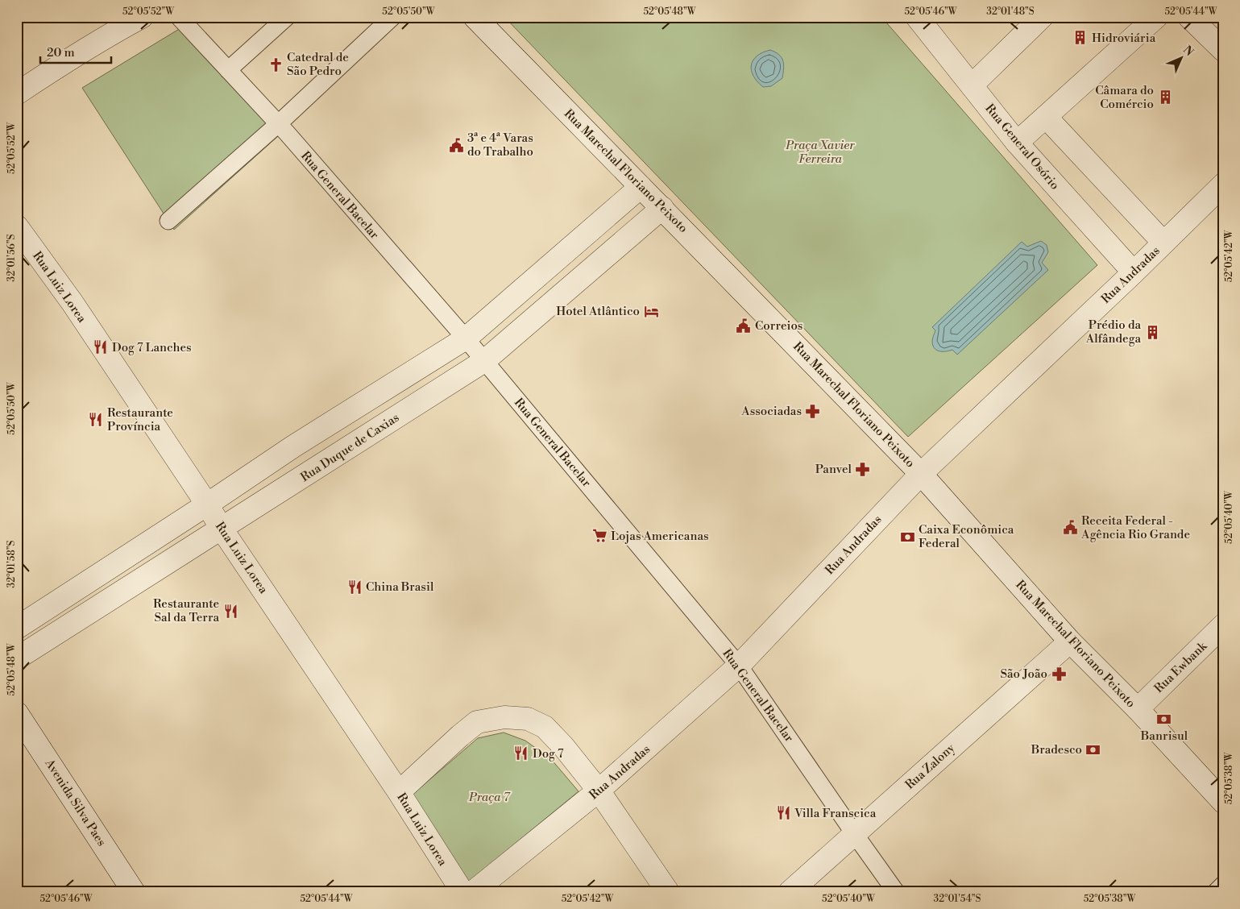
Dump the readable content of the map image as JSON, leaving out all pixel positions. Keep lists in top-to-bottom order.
{
  "streets": {
    "street": [
      "Rua General Osório",
      "Rua Marechal Floriano Peixoto",
      "Rua General Bacelar",
      "Rua Andradas",
      "Rua Luiz Lorea",
      "Rua Duque de Caxias",
      "Rua Ewbank",
      "Rua Zalony",
      "Avenida Silva Paes"
    ]
  },
  "crossings": [
    ["Rua General Osório", "Rua Andradas"],
    ["Rua Marechal Floriano Peixoto", "Rua Andradas"],
    ["Rua Marechal Floriano Peixoto", "Rua Duque de Caxias"],
    ["Rua Marechal Floriano Peixoto", "Rua Ewbank"],
    ["Rua Marechal Floriano Peixoto", "Rua Zalony"],
    ["Rua General Bacelar", "Rua Andradas"],
    ["Rua General Bacelar", "Rua Duque de Caxias"],
    ["Rua General Bacelar", "Rua Zalony"],
    ["Rua Luiz Lorea", "Rua Duque de Caxias"]
  ],
  "parks": ["Praça Xavier Ferreira", "Praça 7"],
  "places": {
    "building": ["Hidroviária", "Câmara do Comércio", "Prédio da Alfândega"],
    "church": ["Catedral de São Pedro"],
    "public building": ["3ª e 4ª Varas do Trabalho", "Correios", "Receita Federal - Agência Rio Grande"],
    "hotel": ["Hotel Atlântico"],
    "restaurant": [
      "Dog 7 Lanches",
      "Restaurante Província",
      "China Brasil",
      "Restaurante Sal da Terra",
      "Dog 7",
      "Villa Franscica"
    ],
    "pharmacy": ["Associadas", "Panvel", "São João"],
    "supermarket": ["Lojas Americanas"],
    "bank": ["Caixa Econômica Federal", "Banrisul", "Bradesco"]
  },
  "scale_bar": "20 m",
  "north": "top right",
  "coordinates": [
    "52°05'52\"W",
    "52°05'50\"W",
    "52°05'48\"W",
    "52°05'46\"W",
    "32°01'48\"S",
    "52°05'44\"W",
    "52°05'42\"W",
    "32°01'56\"S",
    "52°05'40\"W",
    "32°01'58\"S",
    "52°05'38\"W",
    "32°01'54\"S"
  ]
}
